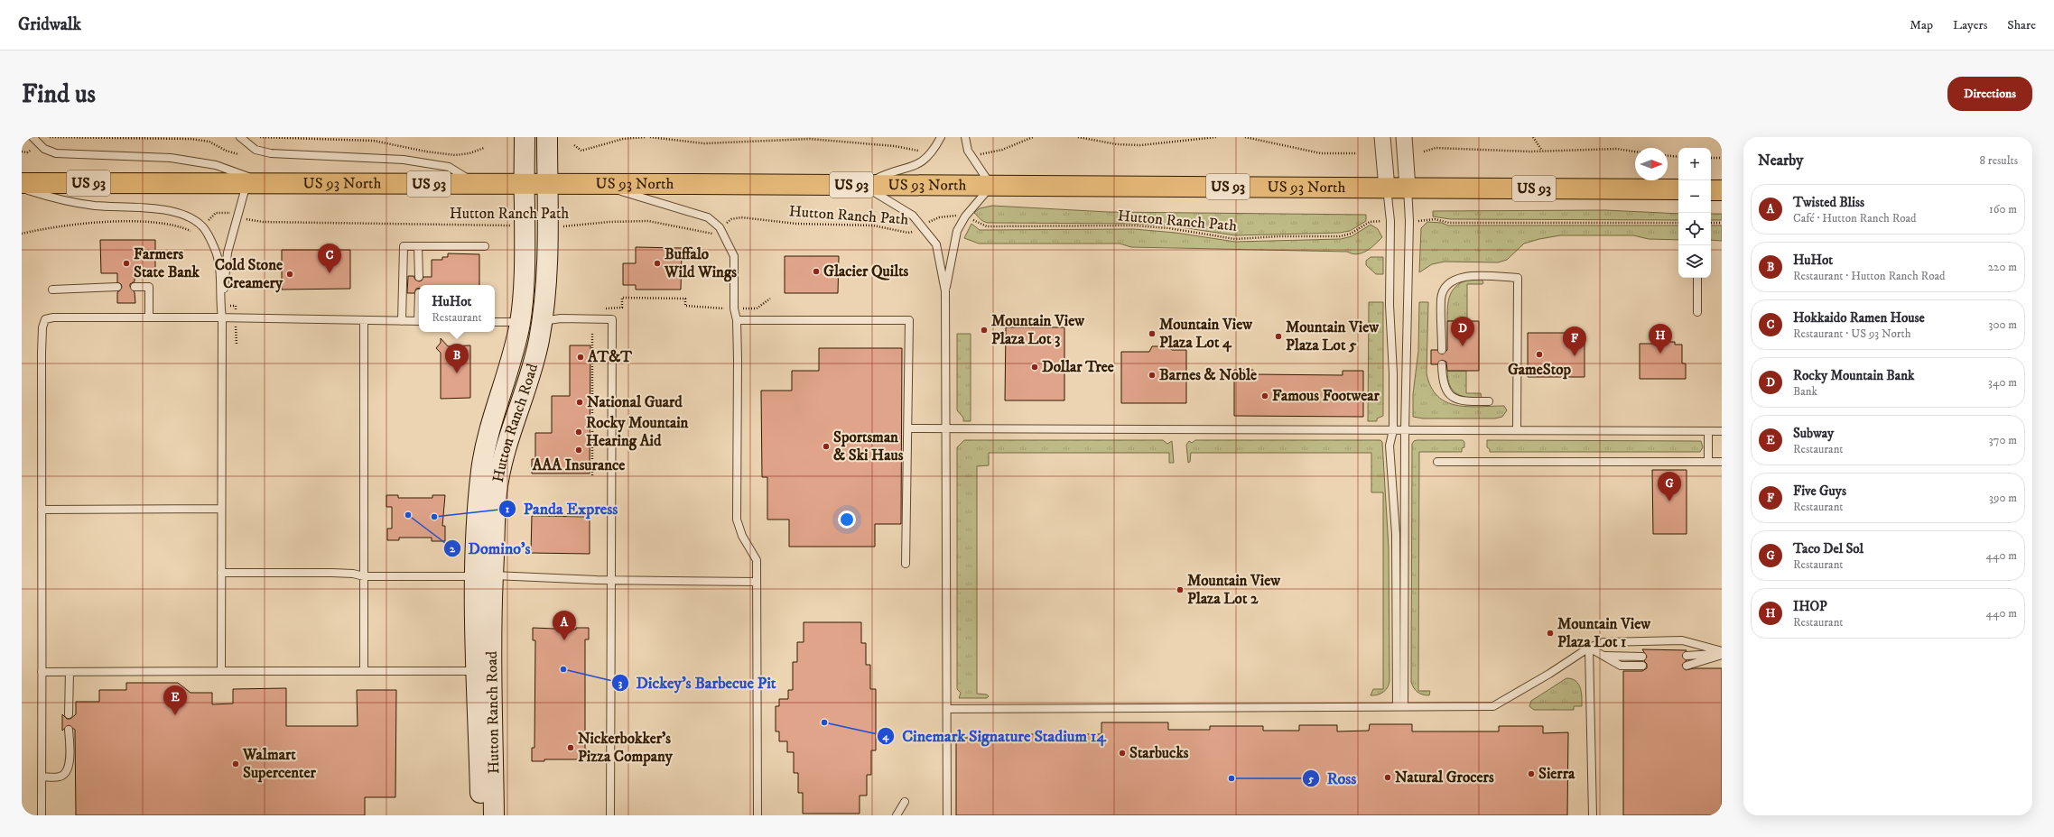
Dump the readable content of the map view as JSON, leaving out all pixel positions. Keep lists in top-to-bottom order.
{
  "streets": {
    "main road": ["US 93", "US 93 North", "Hutton Ranch Road"],
    "path": ["Hutton Ranch Path"]
  },
  "crossings": [
    ["US 93 North", "Hutton Ranch Road"],
    ["Hutton Ranch Path", "Hutton Ranch Road"]
  ],
  "places": [
    "Farmers State Bank",
    "Buffalo Wild Wings",
    "Glacier Quilts",
    "Cold Stone Creamery",
    "Mountain View Plaza Lot 3",
    "Mountain View Plaza Lot 4",
    "Mountain View Plaza Lot 5",
    "GameStop",
    "AT&T",
    "Dollar Tree",
    "Barnes & Noble",
    "Famous Footwear",
    "National Guard",
    "Rocky Mountain Hearing Aid",
    "Sportsman & Ski Haus",
    "AAA Insurance",
    "Domino's",
    "Panda Express",
    "Mountain View Plaza Lot 2",
    "Mountain View Plaza Lot 1",
    "Dickey's Barbecue Pit",
    "Cinemark Signature Stadium 14",
    "Nickerbokker's Pizza Company",
    "Starbucks",
    "Walmart Supercenter",
    "Sierra",
    "Natural Grocers",
    "Ross"
  ],
  "north": "right",
  "page": {
    "header": "Gridwalk",
    "nav": ["Map", "Layers", "Share"],
    "buttons": "Directions",
    "title": "Find us",
    "heading": ["Nearby", "8 results"],
    "map_buttons": ["+", "−"],
    "list": [
      {
        "mark": "A",
        "name": "Twisted Bliss",
        "note": "Café · Hutton Ranch Road",
        "value": "160 m"
      },
      {
        "mark": "B",
        "name": "HuHot",
        "note": "Restaurant · Hutton Ranch Road",
        "value": "220 m"
      },
      {
        "mark": "C",
        "name": "Hokkaido Ramen House",
        "note": "Restaurant · US 93 North",
        "value": "300 m"
      },
      {
        "mark": "D",
        "name": "Rocky Mountain Bank",
        "note": "Bank",
        "value": "340 m"
      },
      {
        "mark": "E",
        "name": "Subway",
        "note": "Restaurant",
        "value": "370 m"
      },
      {
        "mark": "F",
        "name": "Five Guys",
        "note": "Restaurant",
        "value": "390 m"
      },
      {
        "mark": "G",
        "name": "Taco Del Sol",
        "note": "Restaurant",
        "value": "440 m"
      },
      {
        "mark": "H",
        "name": "IHOP",
        "note": "Restaurant",
        "value": "440 m"
      }
    ],
    "pins": [
      "C",
      "D",
      "H",
      "F",
      "B",
      "G",
      "A",
      "E"
    ],
    "popup": ["HuHot", "Restaurant"]
  }
}
